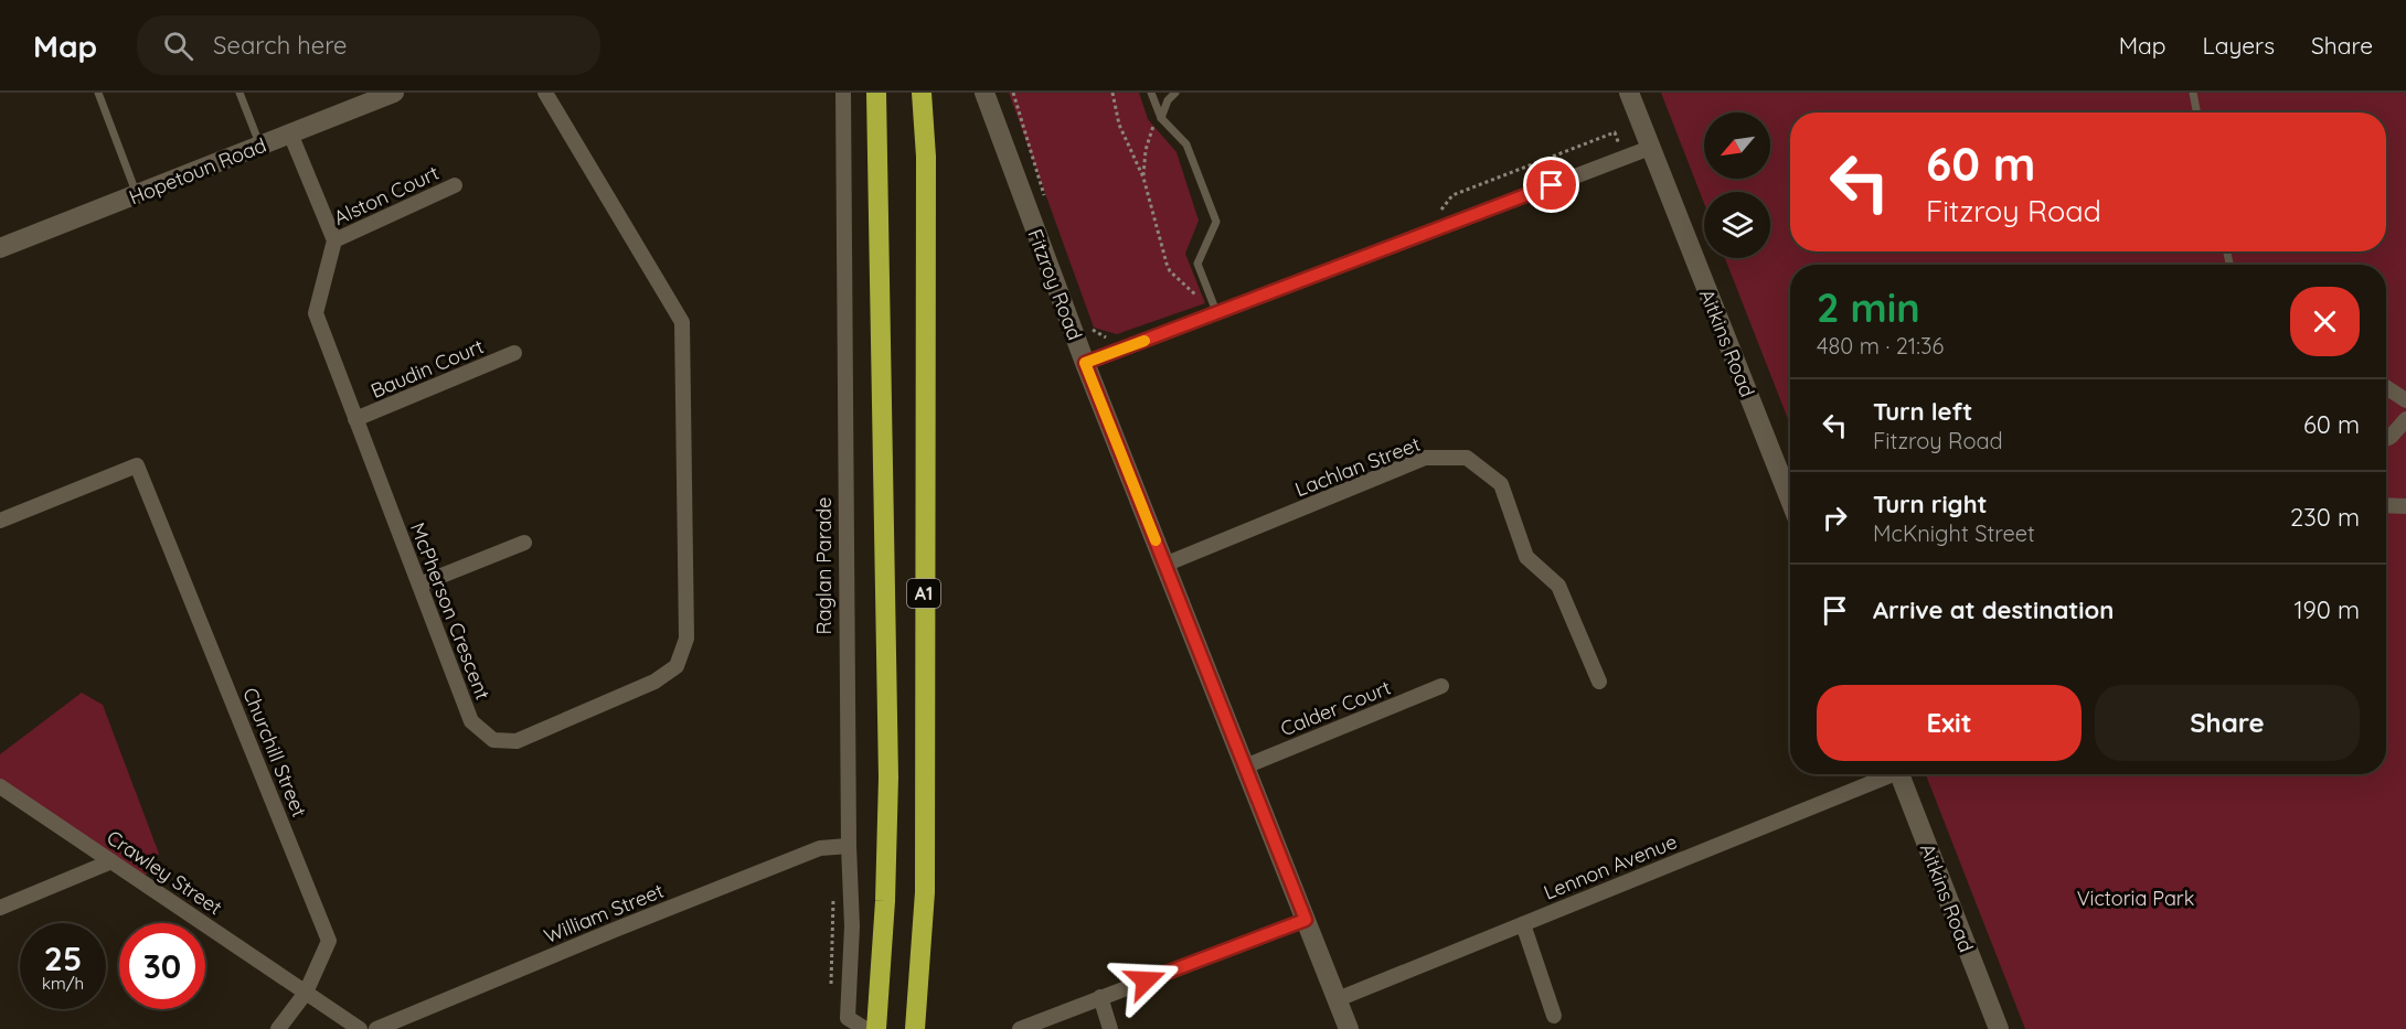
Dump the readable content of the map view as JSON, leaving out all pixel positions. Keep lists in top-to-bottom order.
{
  "streets": {
    "highway": ["A1"],
    "street": [
      "Hopetoun Road",
      "Alston Court",
      "Fitzroy Road",
      "Aitkins Road",
      "Baudin Court",
      "Lachlan Street",
      "Raglan Parade",
      "McPherson Crescent",
      "Calder Court",
      "Churchill Street",
      "Lennon Avenue",
      "Crawley Street",
      "William Street"
    ]
  },
  "crossings": [
    ["Alston Court", "McPherson Crescent"],
    ["Fitzroy Road", "Lachlan Street"],
    ["Fitzroy Road", "Calder Court"],
    ["Fitzroy Road", "Lennon Avenue"],
    ["Baudin Court", "McPherson Crescent"],
    ["Raglan Parade", "William Street"],
    ["Churchill Street", "Crawley Street"]
  ],
  "parks": ["Victoria Park"],
  "north": "bottom left",
  "page": {
    "header": "Map",
    "search": "Search here",
    "nav": ["Map", "Layers", "Share"],
    "turn": ["60 m", "Fitzroy Road"],
    "heading": ["2 min", "480 m · 21:36"],
    "list": [
      {
        "name": "Turn left",
        "note": "Fitzroy Road",
        "value": "60 m"
      },
      {
        "name": "Turn right",
        "note": "McKnight Street",
        "value": "230 m"
      },
      {
        "name": "Arrive at destination",
        "value": "190 m"
      }
    ],
    "buttons": ["Exit", "Share"],
    "speed": "25 km/h",
    "limit": "30"
  }
}
